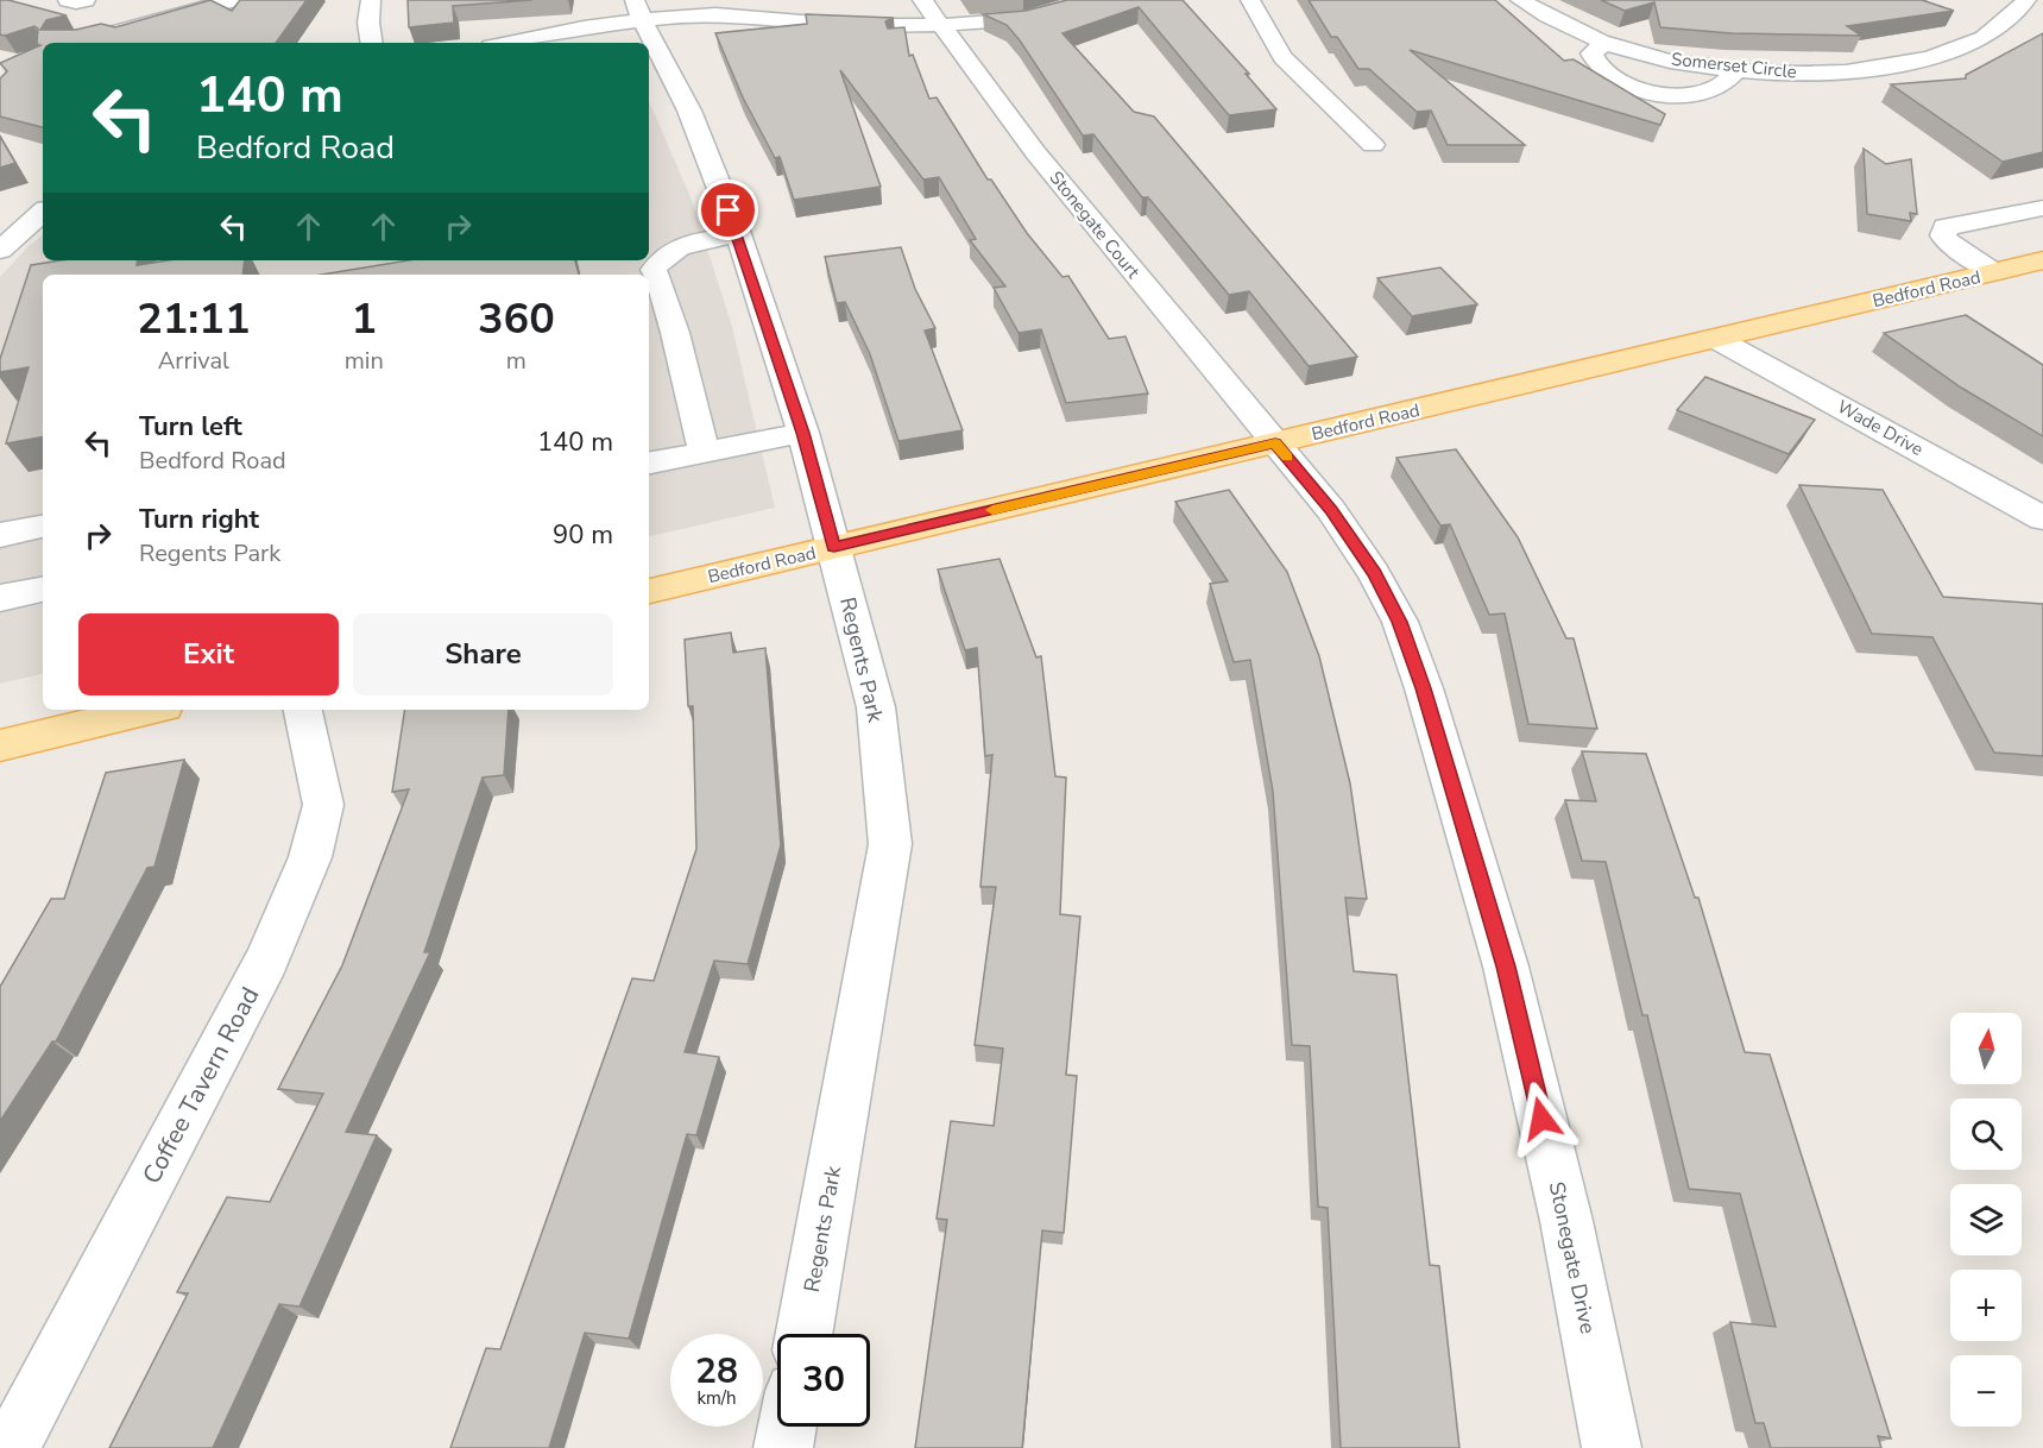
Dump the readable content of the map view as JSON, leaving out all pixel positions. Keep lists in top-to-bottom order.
{
  "streets": {
    "main road": ["Bedford Road"],
    "street": [
      "Somerset Circle",
      "Stonegate Court",
      "Wade Drive",
      "Regents Park",
      "Coffee Tavern Road",
      "Stonegate Drive"
    ]
  },
  "crossings": [
    ["Stonegate Court", "Bedford Road"],
    ["Stonegate Court", "Stonegate Drive"],
    ["Bedford Road", "Wade Drive"],
    ["Bedford Road", "Regents Park"],
    ["Bedford Road", "Stonegate Drive"]
  ],
  "north": "top",
  "page": {
    "turn": ["140 m", "Bedford Road"],
    "eta": [
      "21:11",
      "Arrival",
      "1",
      "min",
      "360",
      "m"
    ],
    "list": [
      {
        "name": "Turn left",
        "note": "Bedford Road",
        "value": "140 m"
      },
      {
        "name": "Turn right",
        "note": "Regents Park",
        "value": "90 m"
      }
    ],
    "buttons": ["Exit", "Share"],
    "map_buttons": ["+", "−"],
    "speed": "28 km/h",
    "limit": "30"
  }
}
